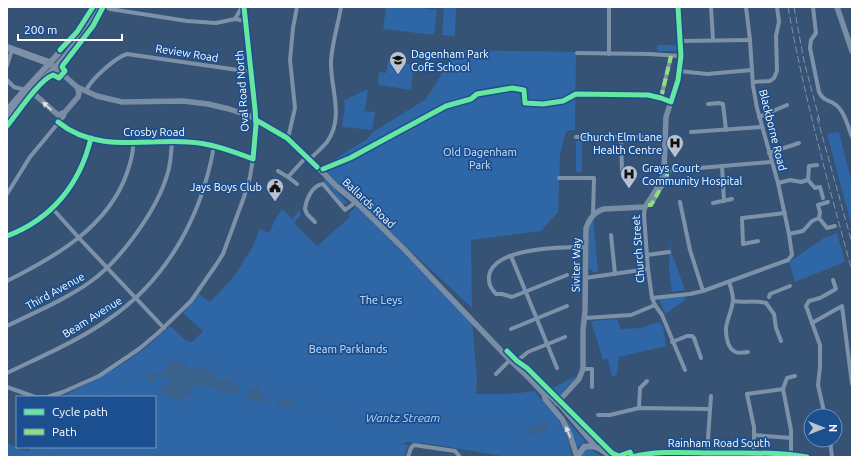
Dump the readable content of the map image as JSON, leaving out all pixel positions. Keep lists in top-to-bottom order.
{
  "streets": {
    "main road": [
      "Ballards Road",
      "Church Street",
      "Siviter Way",
      "Rainham Road South"
    ],
    "street": [
      "Review Road",
      "Oval Road North",
      "Blackborne Road",
      "Crosby Road",
      "Third Avenue",
      "Beam Avenue"
    ]
  },
  "crossings": [
    ["Review Road", "Oval Road North"],
    ["Review Road", "Ballards Road"],
    ["Oval Road North", "Crosby Road"],
    ["Oval Road North", "Ballards Road"],
    ["Crosby Road", "Third Avenue"],
    ["Crosby Road", "Beam Avenue"]
  ],
  "water": ["Wantz Stream"],
  "parks": ["Old Dagenham Park", "The Leys", "Beam Parklands"],
  "places": {
    "school or university": ["Dagenham Park CofE School"],
    "hospital": ["Church Elm Lane Health Centre", "Grays Court Community Hospital"],
    "public building": ["Jays Boys Club"]
  },
  "legend": ["Cycle path", "Path"],
  "scale_bar": "200 m",
  "north": "right"
}
